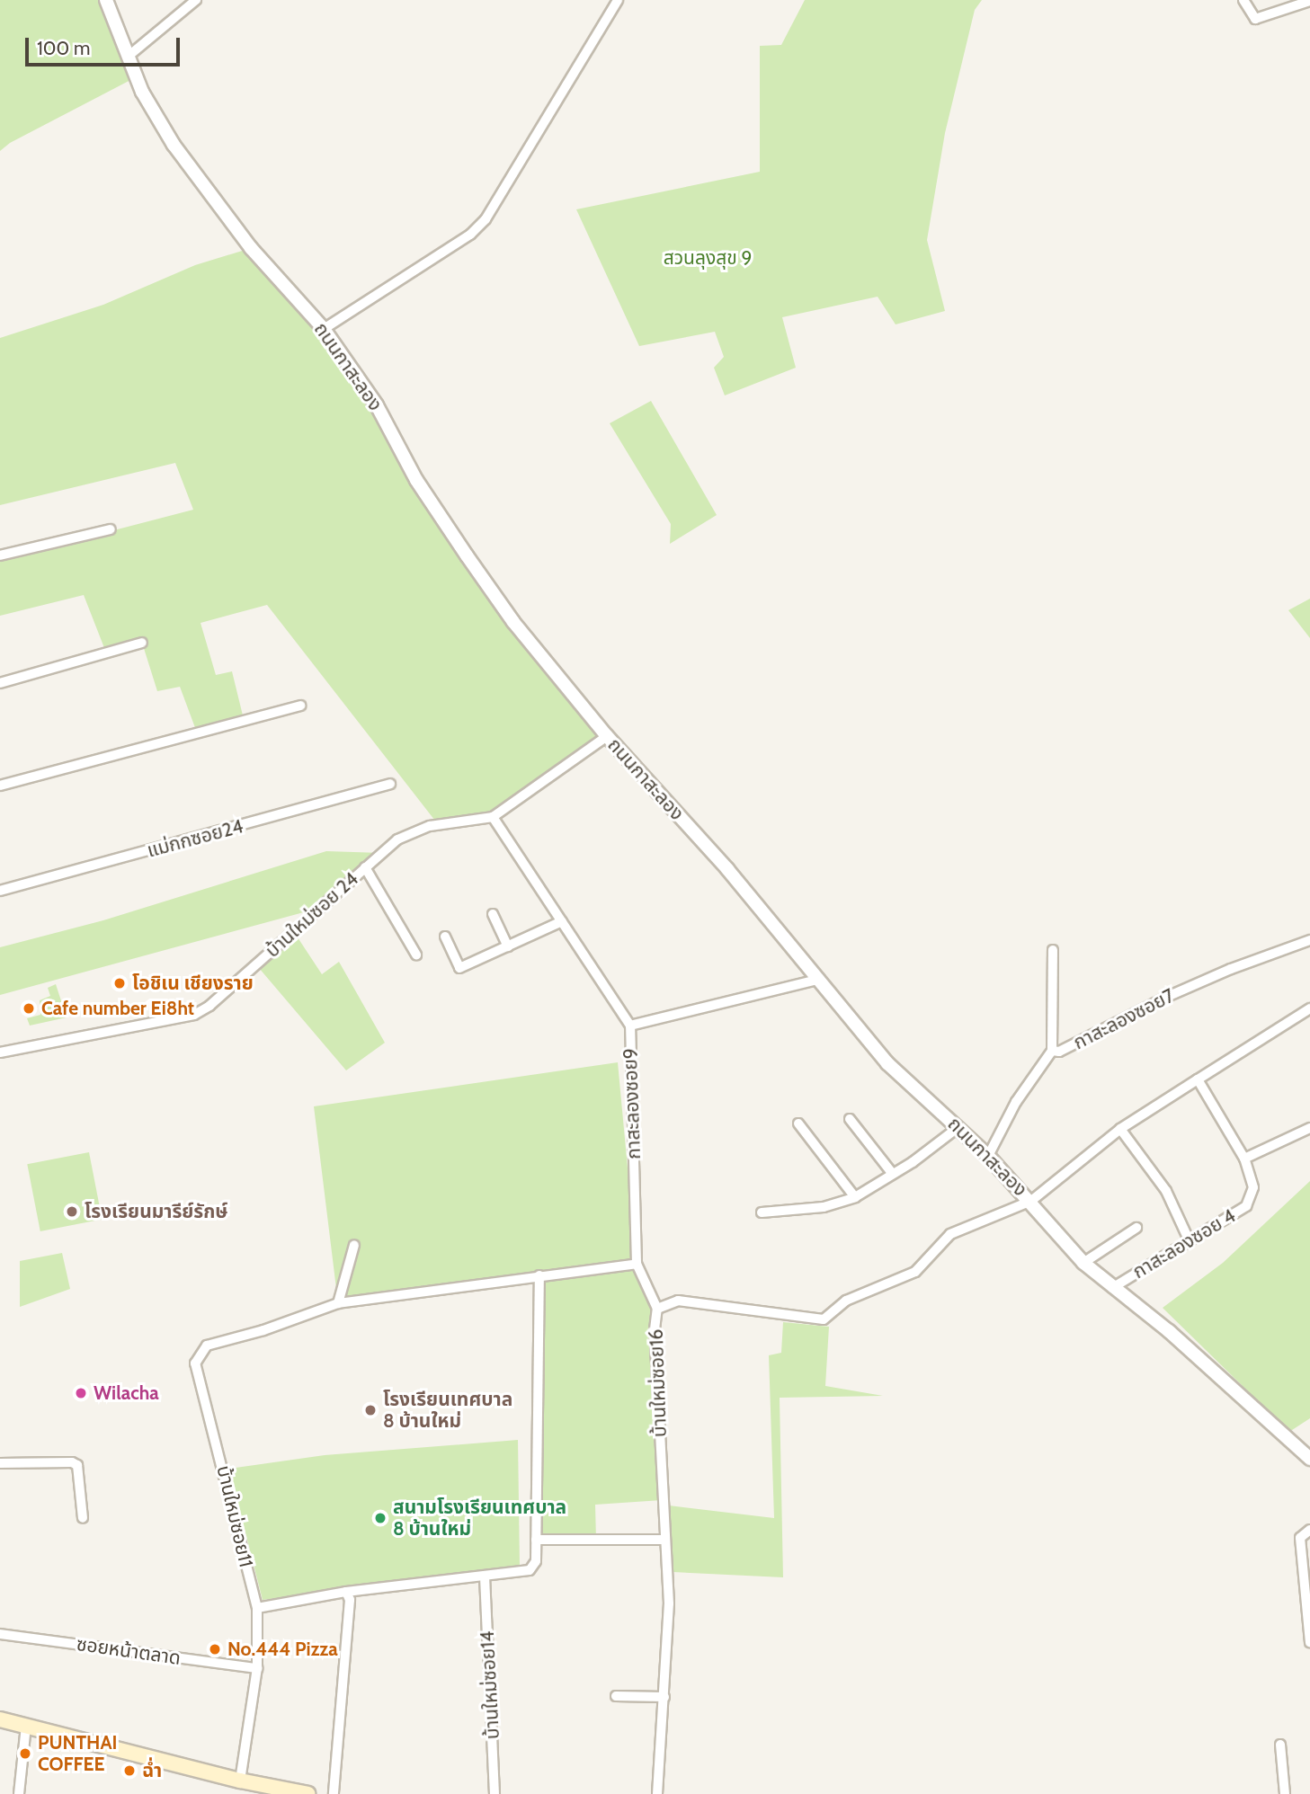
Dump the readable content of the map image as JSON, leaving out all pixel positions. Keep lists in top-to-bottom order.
{
  "streets": {
    "street": [
      "ถนนกาสะลอง",
      "แม่กกซอย24",
      "บ้านใหม่ซอย 24",
      "กาสะลองซอย7",
      "กาสะลองซอย9",
      "กาสะลองซอย 4",
      "บ้านใหม่ซอย16",
      "บ้านใหม่ซอย11",
      "ซอยหน้าตลาด",
      "บ้านใหม่ซอย14"
    ]
  },
  "crossings": [
    ["ถนนกาสะลอง", "บ้านใหม่ซอย 24"],
    ["ถนนกาสะลอง", "กาสะลองซอย7"],
    ["ถนนกาสะลอง", "กาสะลองซอย9"],
    ["ถนนกาสะลอง", "กาสะลองซอย 4"],
    ["ถนนกาสะลอง", "บ้านใหม่ซอย16"],
    ["กาสะลองซอย9", "บ้านใหม่ซอย11"],
    ["กาสะลองซอย 4", "บ้านใหม่ซอย16"],
    ["บ้านใหม่ซอย11", "ซอยหน้าตลาด"]
  ],
  "parks": ["สวนลุงสุข 9"],
  "places": [
    "โอชิเน เชียงราย",
    "Cafe number Ei8ht",
    "โรงเรียนมารีย์รักษ์",
    "Wilacha",
    "โรงเรียนเทศบาล 8 บ้านใหม่",
    "สนามโรงเรียนเทศบาล 8 บ้านใหม่",
    "No.444 Pizza",
    "PUNTHAI COFFEE",
    "ฉ่ำ"
  ],
  "scale_bar": "100 m"
}
